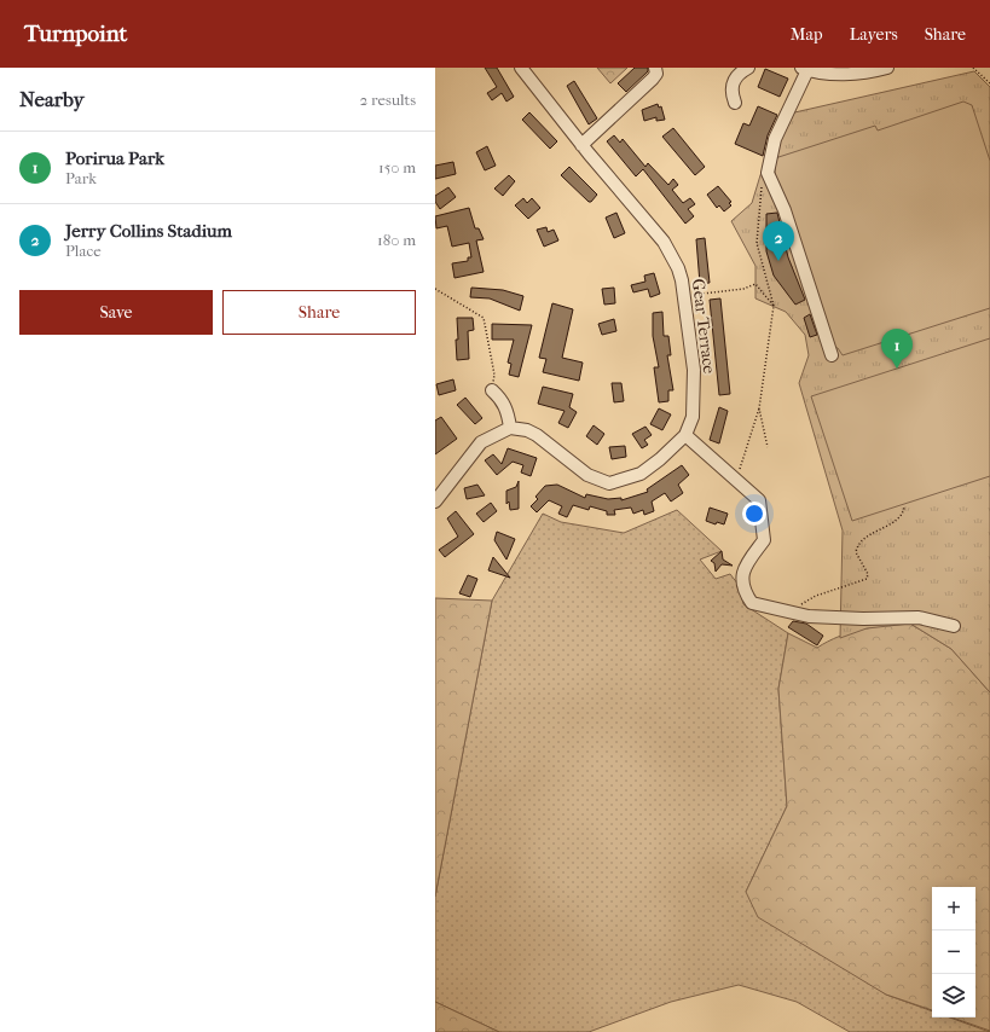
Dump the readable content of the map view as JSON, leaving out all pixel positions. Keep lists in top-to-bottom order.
{
  "streets": {
    "street": ["Gear Terrace"]
  },
  "page": {
    "header": "Turnpoint",
    "nav": ["Map", "Layers", "Share"],
    "heading": ["Nearby", "2 results"],
    "list": [
      {
        "mark": "1",
        "name": "Porirua Park",
        "note": "Park",
        "value": "150 m"
      },
      {
        "mark": "2",
        "name": "Jerry Collins Stadium",
        "note": "Place",
        "value": "180 m"
      }
    ],
    "pins": ["2", "1"],
    "buttons": ["Save", "Share"],
    "map_buttons": ["+", "−"]
  }
}
